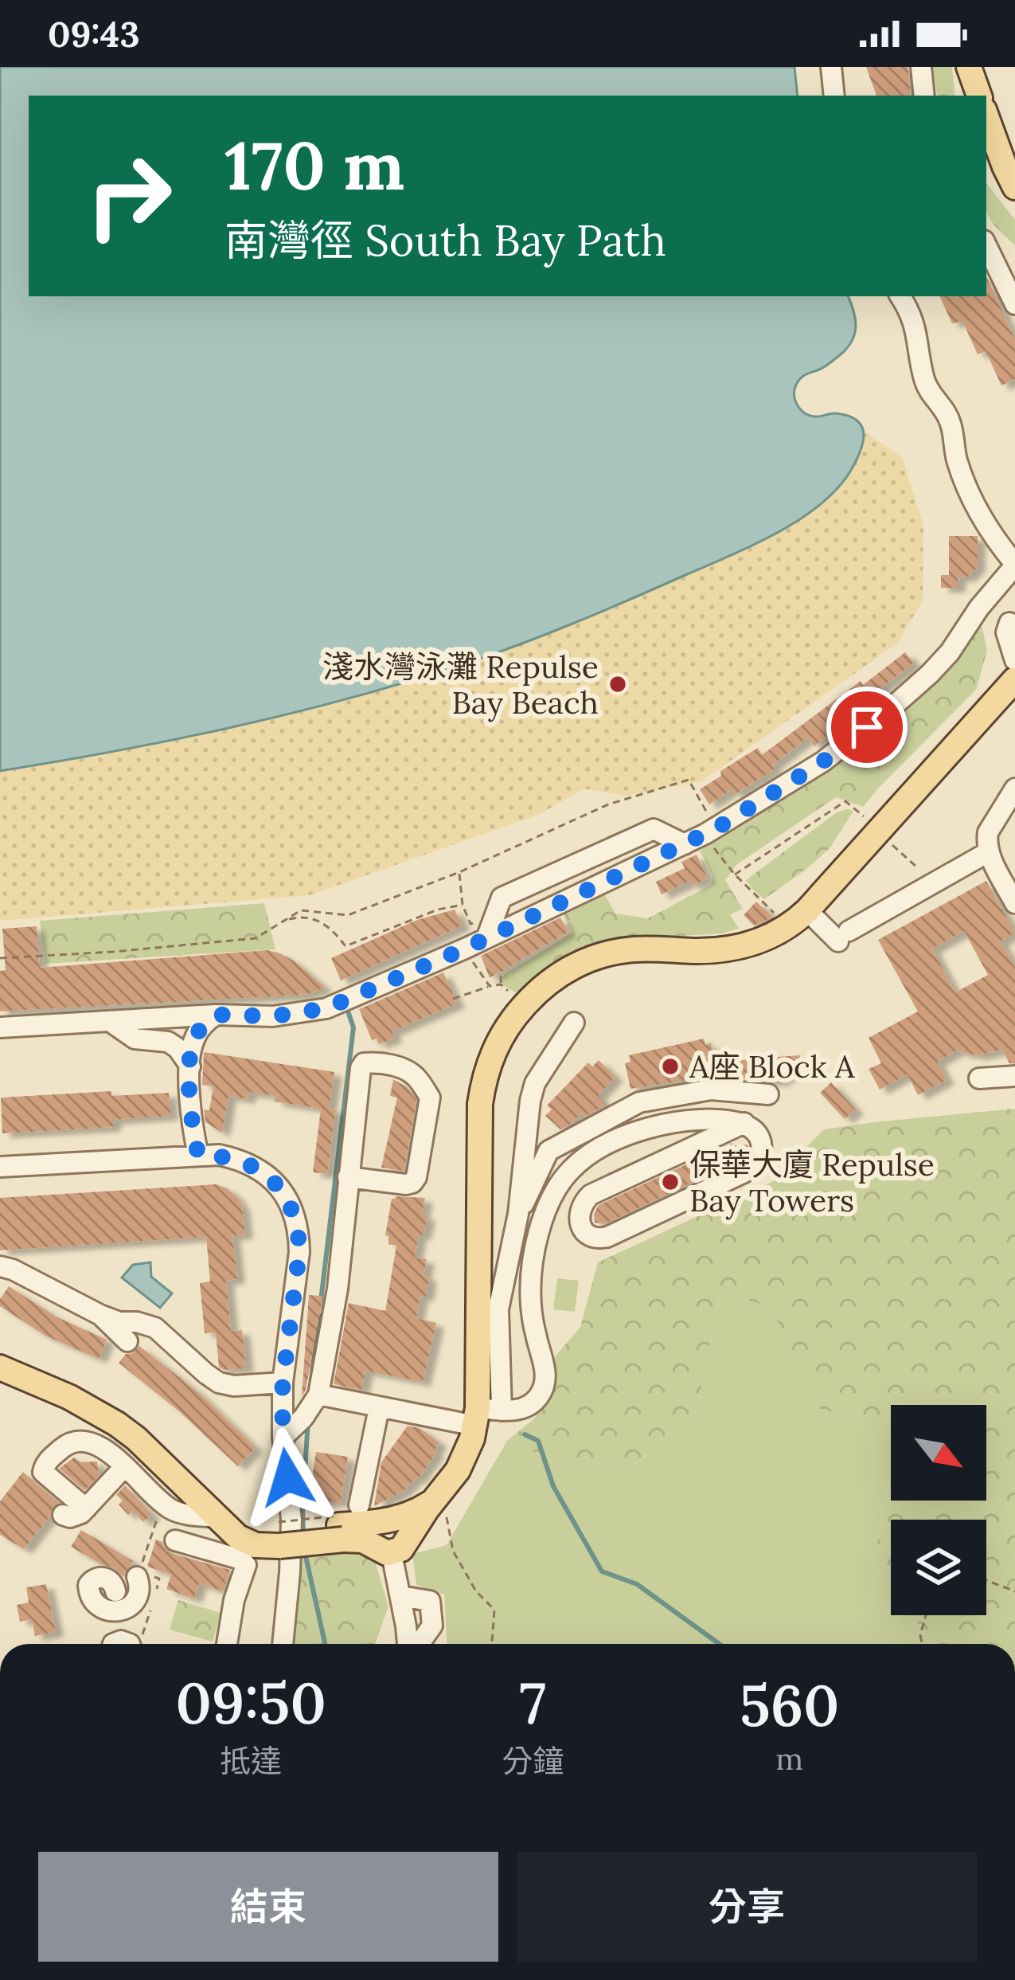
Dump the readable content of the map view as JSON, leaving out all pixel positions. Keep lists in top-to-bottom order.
{
  "places": ["淺水灣泳灘 Repulse Bay Beach", "A座 Block A", "保華大廈 Repulse Bay Towers"],
  "north": "bottom right",
  "page": {
    "status": "09:43",
    "turn": ["170 m", "南灣徑 South Bay Path"],
    "eta": [
      "09:50",
      "抵達",
      "7",
      "分鐘",
      "560",
      "m"
    ],
    "buttons": ["結束", "分享"]
  }
}
